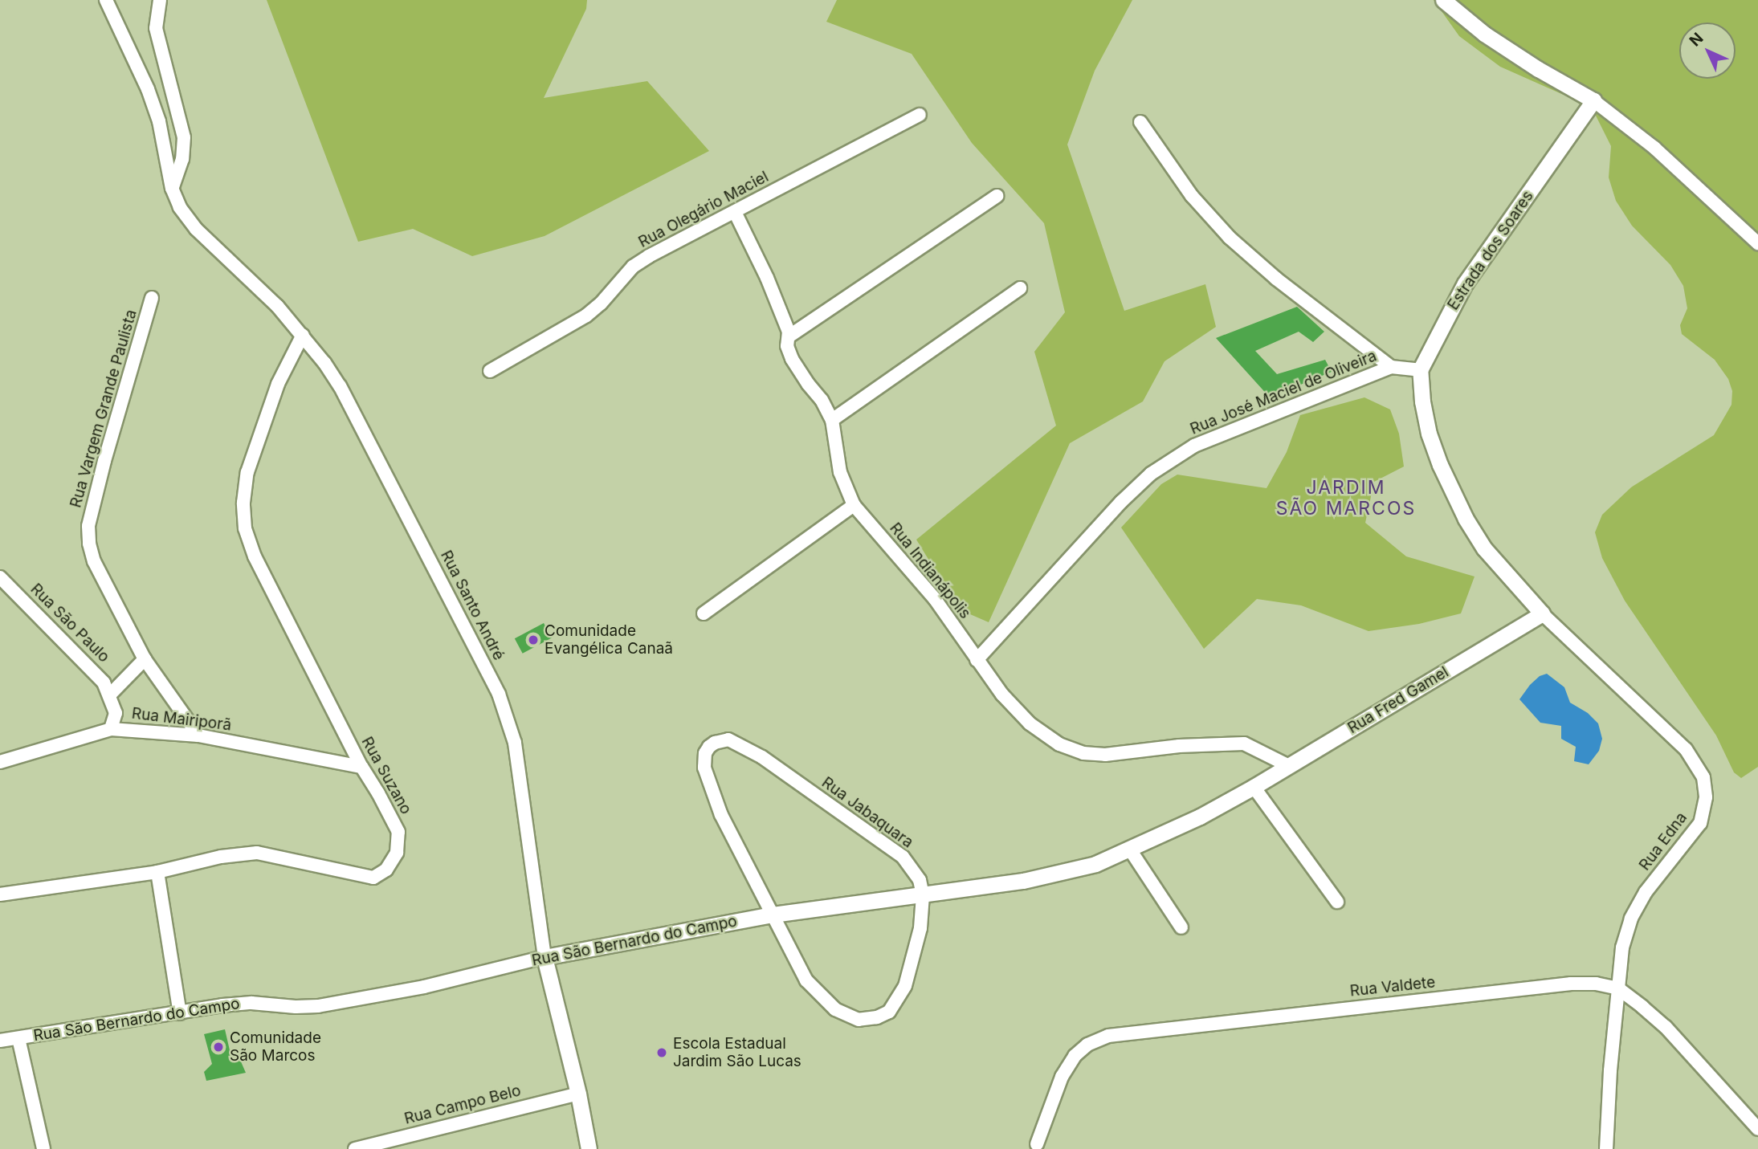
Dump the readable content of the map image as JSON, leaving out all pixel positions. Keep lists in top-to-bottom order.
{
  "streets": {
    "street": [
      "Rua Olegário Maciel",
      "Estrada dos Soares",
      "Rua José Maciel de Oliveira",
      "Rua Vargem Grande Paulista",
      "Rua Indianápolis",
      "Rua Santo André",
      "Rua São Paulo",
      "Rua Fred Gamel",
      "Rua Mairiporã",
      "Rua Suzano",
      "Rua Jabaquara",
      "Rua Edna",
      "Rua São Bernardo do Campo",
      "Rua Valdete",
      "Rua Campo Belo"
    ]
  },
  "crossings": [
    ["Rua Olegário Maciel", "Rua Indianápolis"],
    ["Estrada dos Soares", "Rua José Maciel de Oliveira"],
    ["Estrada dos Soares", "Rua Fred Gamel"],
    ["Estrada dos Soares", "Rua Edna"],
    ["Rua José Maciel de Oliveira", "Rua Indianápolis"],
    ["Rua Vargem Grande Paulista", "Rua Mairiporã"],
    ["Rua Indianápolis", "Rua Fred Gamel"],
    ["Rua Santo André", "Rua Suzano"],
    ["Rua Santo André", "Rua São Bernardo do Campo"],
    ["Rua São Paulo", "Rua Mairiporã"],
    ["Rua Fred Gamel", "Rua Edna"],
    ["Rua Fred Gamel", "Rua São Bernardo do Campo"],
    ["Rua Mairiporã", "Rua Suzano"],
    ["Rua Jabaquara", "Rua São Bernardo do Campo"],
    ["Rua Edna", "Rua Valdete"]
  ],
  "districts": ["JARDIM SÃO MARCOS"],
  "places": ["Comunidade Evangélica Canaã", "Comunidade São Marcos", "Escola Estadual Jardim São Lucas"],
  "north": "top left"
}
